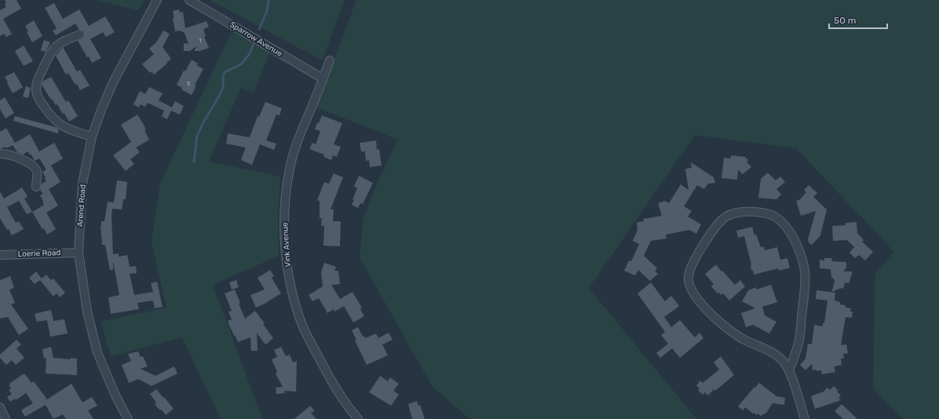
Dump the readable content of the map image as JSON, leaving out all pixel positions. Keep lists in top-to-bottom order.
{
  "streets": {
    "street": [
      "Sparrow Avenue",
      "Arend Road",
      "Vink Avenue",
      "Loerie Road"
    ]
  },
  "crossings": [
    ["Sparrow Avenue", "Vink Avenue"],
    ["Arend Road", "Loerie Road"]
  ],
  "house_numbers": ["1", "3"],
  "scale_bar": "50 m"
}
